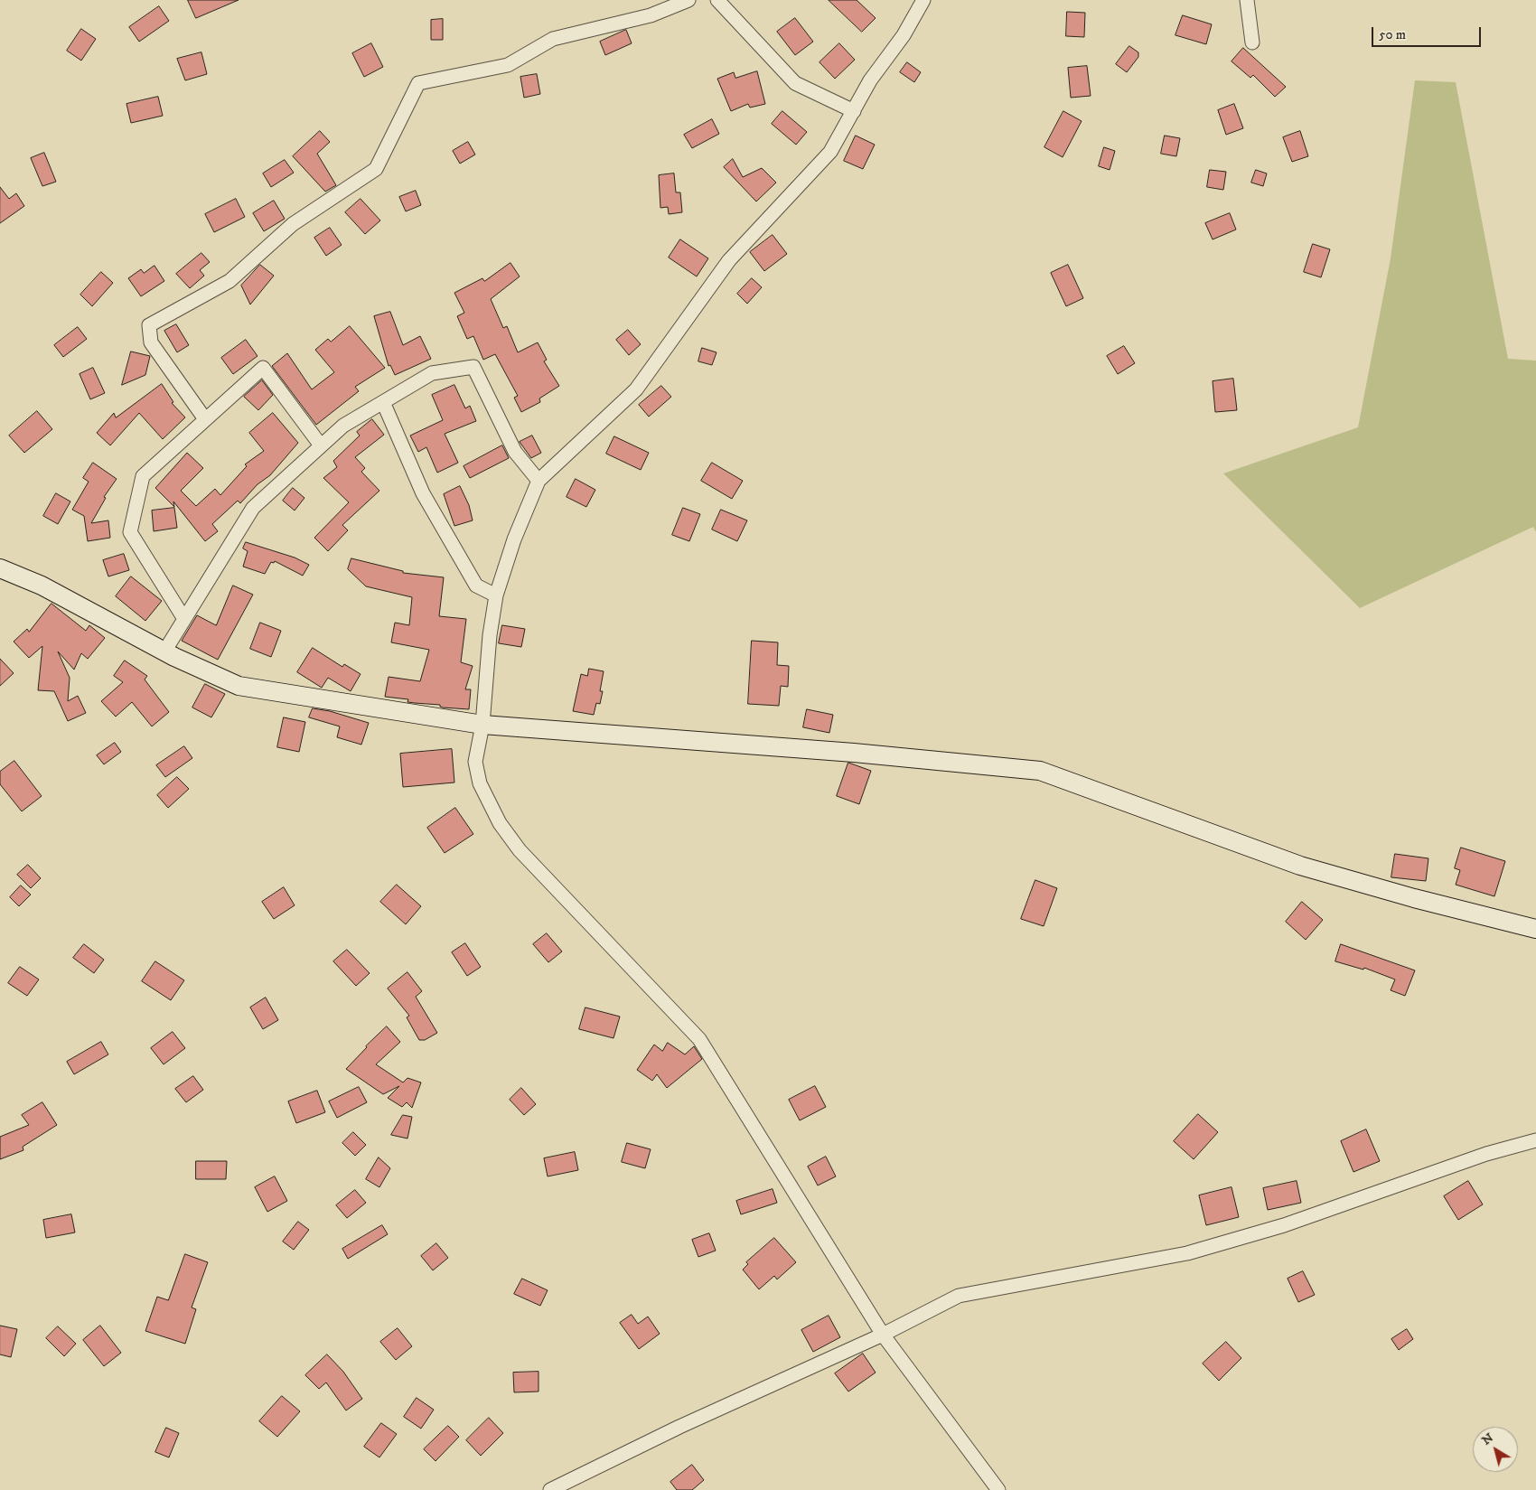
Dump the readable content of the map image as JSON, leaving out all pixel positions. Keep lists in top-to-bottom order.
{
  "scale_bar": "50 m",
  "north": "top left"
}
